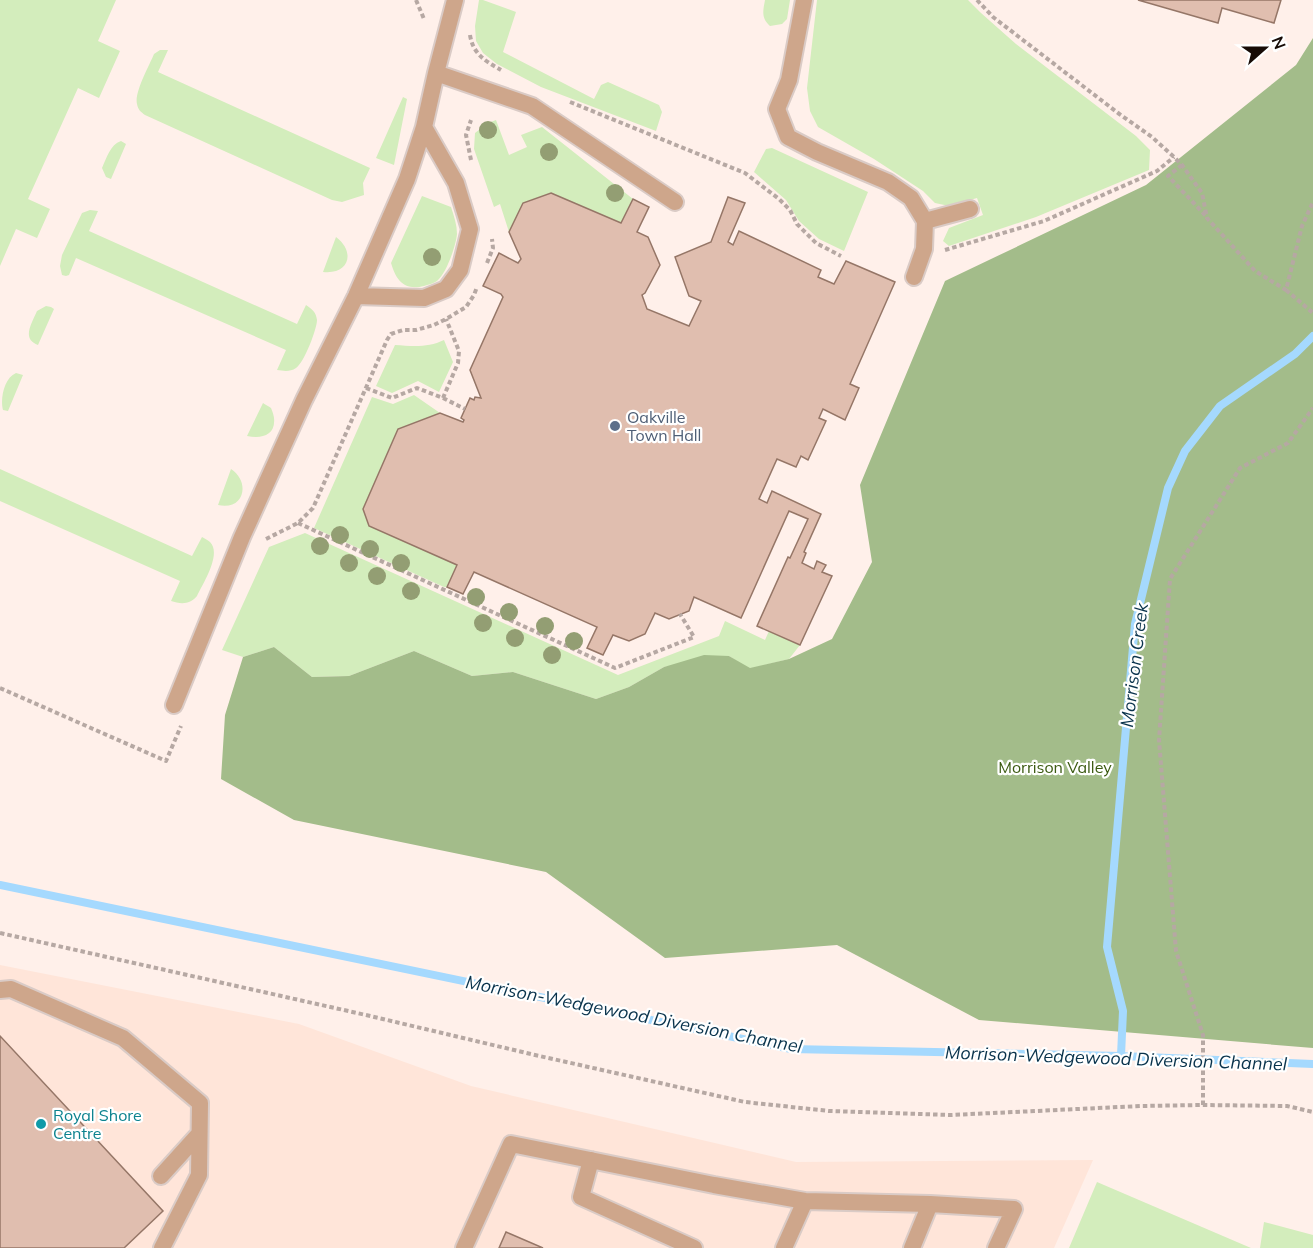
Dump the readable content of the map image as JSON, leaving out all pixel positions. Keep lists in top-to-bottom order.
{
  "water": ["Morrison Creek", "Morrison-Wedgewood Diversion Channel"],
  "parks": ["Morrison Valley"],
  "places": ["Oakville Town Hall", "Royal Shore Centre"],
  "north": "right"
}
